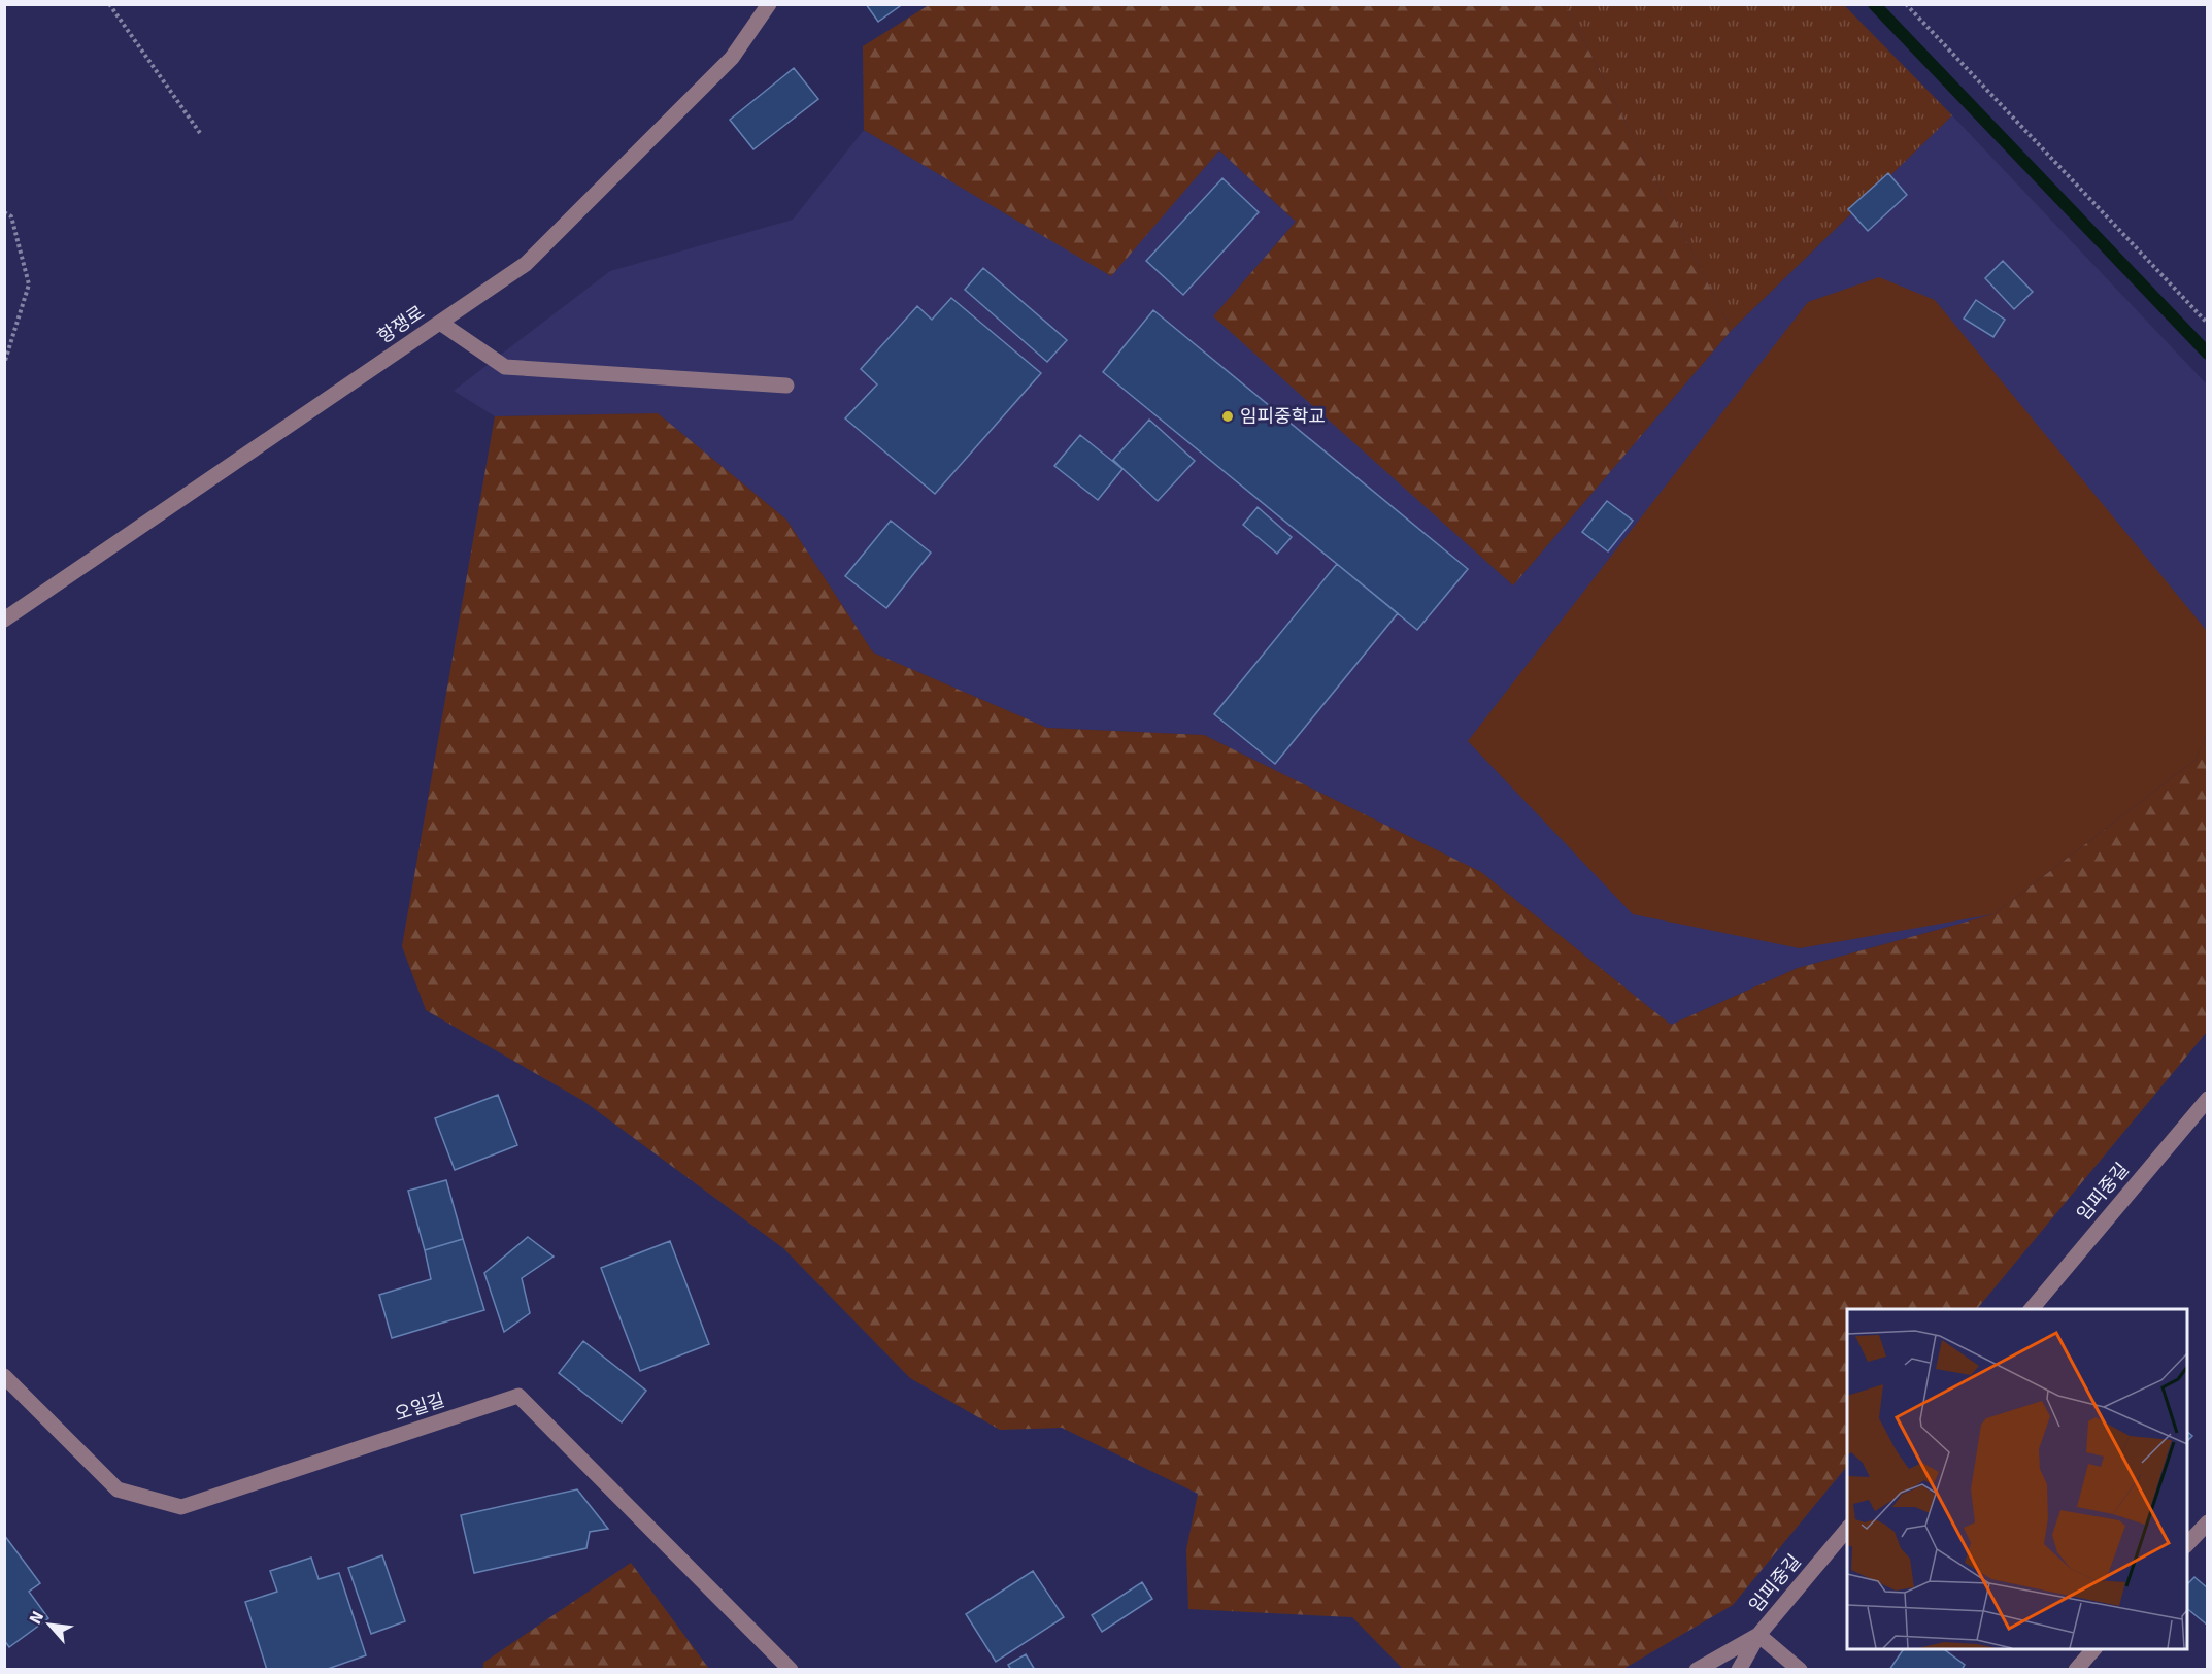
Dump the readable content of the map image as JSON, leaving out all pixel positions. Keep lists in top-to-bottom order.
{
  "streets": {
    "street": ["항쟁로", "임피중길", "오일길"]
  },
  "places": ["임피중학교"],
  "north": "top left"
}
